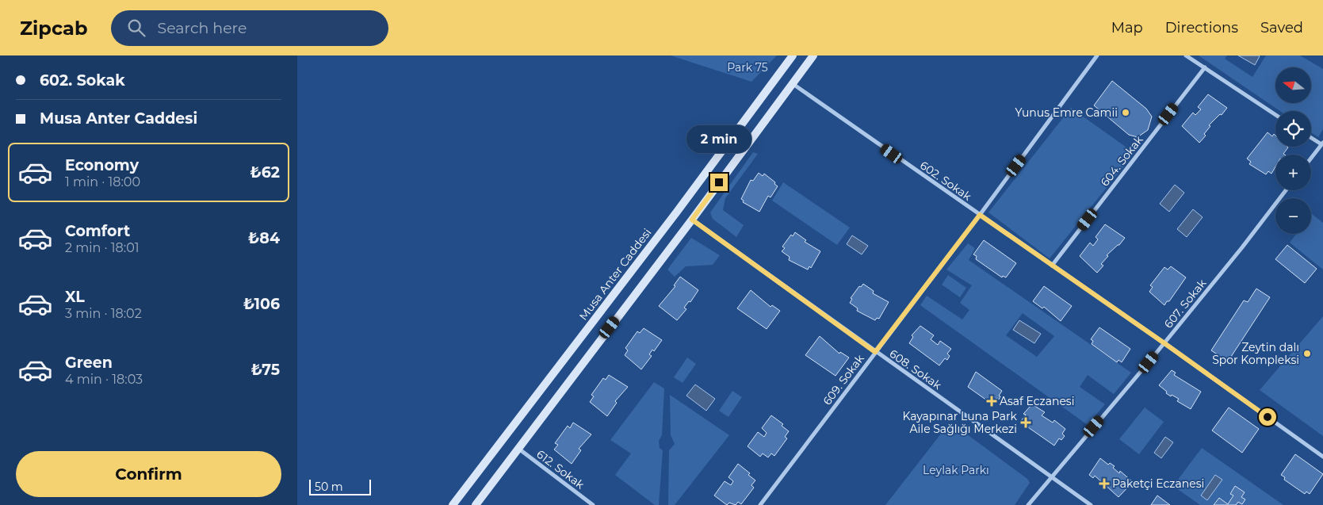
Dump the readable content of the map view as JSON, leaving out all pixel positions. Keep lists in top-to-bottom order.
{
  "streets": {
    "main road": ["Musa Anter Caddesi"],
    "street": [
      "604. Sokak",
      "602. Sokak",
      "607. Sokak",
      "608. Sokak",
      "609. Sokak",
      "612. Sokak"
    ]
  },
  "crossings": [
    ["604. Sokak", "602. Sokak"],
    ["602. Sokak", "607. Sokak"],
    ["602. Sokak", "609. Sokak"],
    ["607. Sokak", "608. Sokak"],
    ["608. Sokak", "609. Sokak"]
  ],
  "parks": ["Park 75", "Leylak Parkı"],
  "places": {
    "other": ["Yunus Emre Camii", "Zeytin dalı Spor Kompleksi"],
    "health": ["Asaf Eczanesi", "Kayapınar Luna Park Aile Sağlığı Merkezi", "Paketçi Eczanesi"]
  },
  "scale_bar": "50 m",
  "north": "left",
  "page": {
    "header": "Zipcab",
    "search": "Search here",
    "nav": ["Map", "Directions", "Saved"],
    "banner": ["602. Sokak", "Musa Anter Caddesi"],
    "map_buttons": ["+", "−"],
    "bubble": "2 min",
    "list": [
      {
        "name": "Economy",
        "note": "1 min · 18:00",
        "value": "₺62"
      },
      {
        "name": "Comfort",
        "note": "2 min · 18:01",
        "value": "₺84"
      },
      {
        "name": "XL",
        "note": "3 min · 18:02",
        "value": "₺106"
      },
      {
        "name": "Green",
        "note": "4 min · 18:03",
        "value": "₺75"
      }
    ],
    "buttons": "Confirm",
    "scale": "50 m"
  }
}
